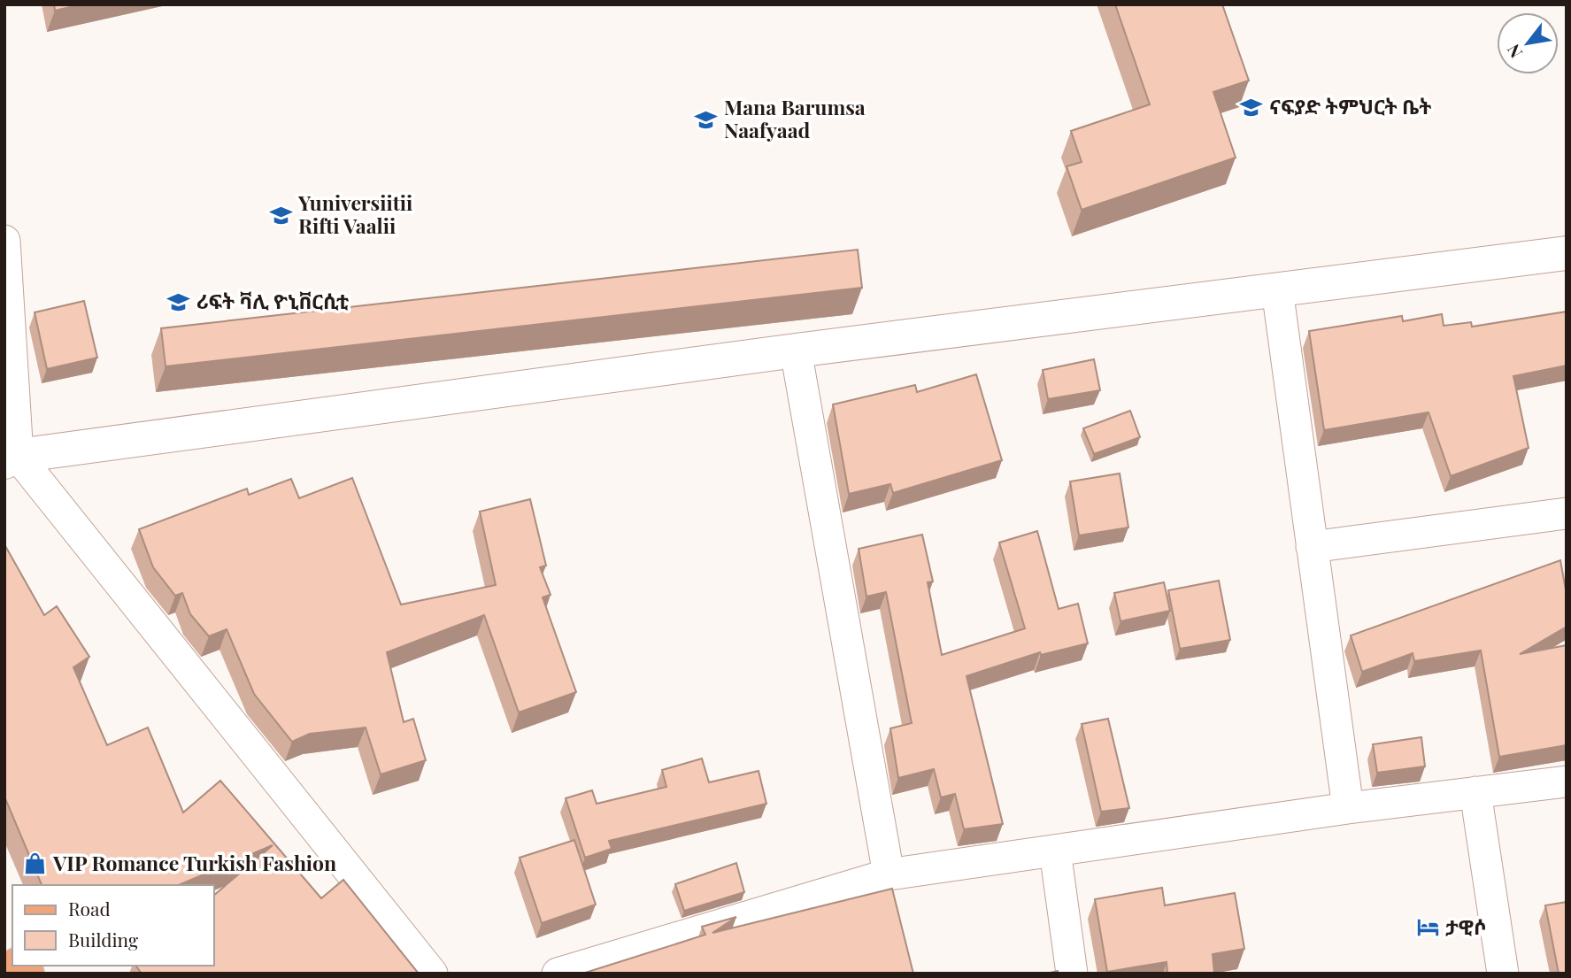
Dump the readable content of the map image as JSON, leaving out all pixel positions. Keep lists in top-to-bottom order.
{
  "places": {
    "school or university": [
      "ናፍያድ ትምህርት ቤት",
      "Mana Barumsa Naafyaad",
      "Yuniversiitii Rifti Vaalii",
      "ሪፍት ቫሊ ዮኒቨርሲቲ"
    ],
    "shop": ["VIP Romance Turkish Fashion"],
    "hotel": ["ታዊሶ"]
  },
  "legend": ["Road", "Building"],
  "north": "bottom left"
}
